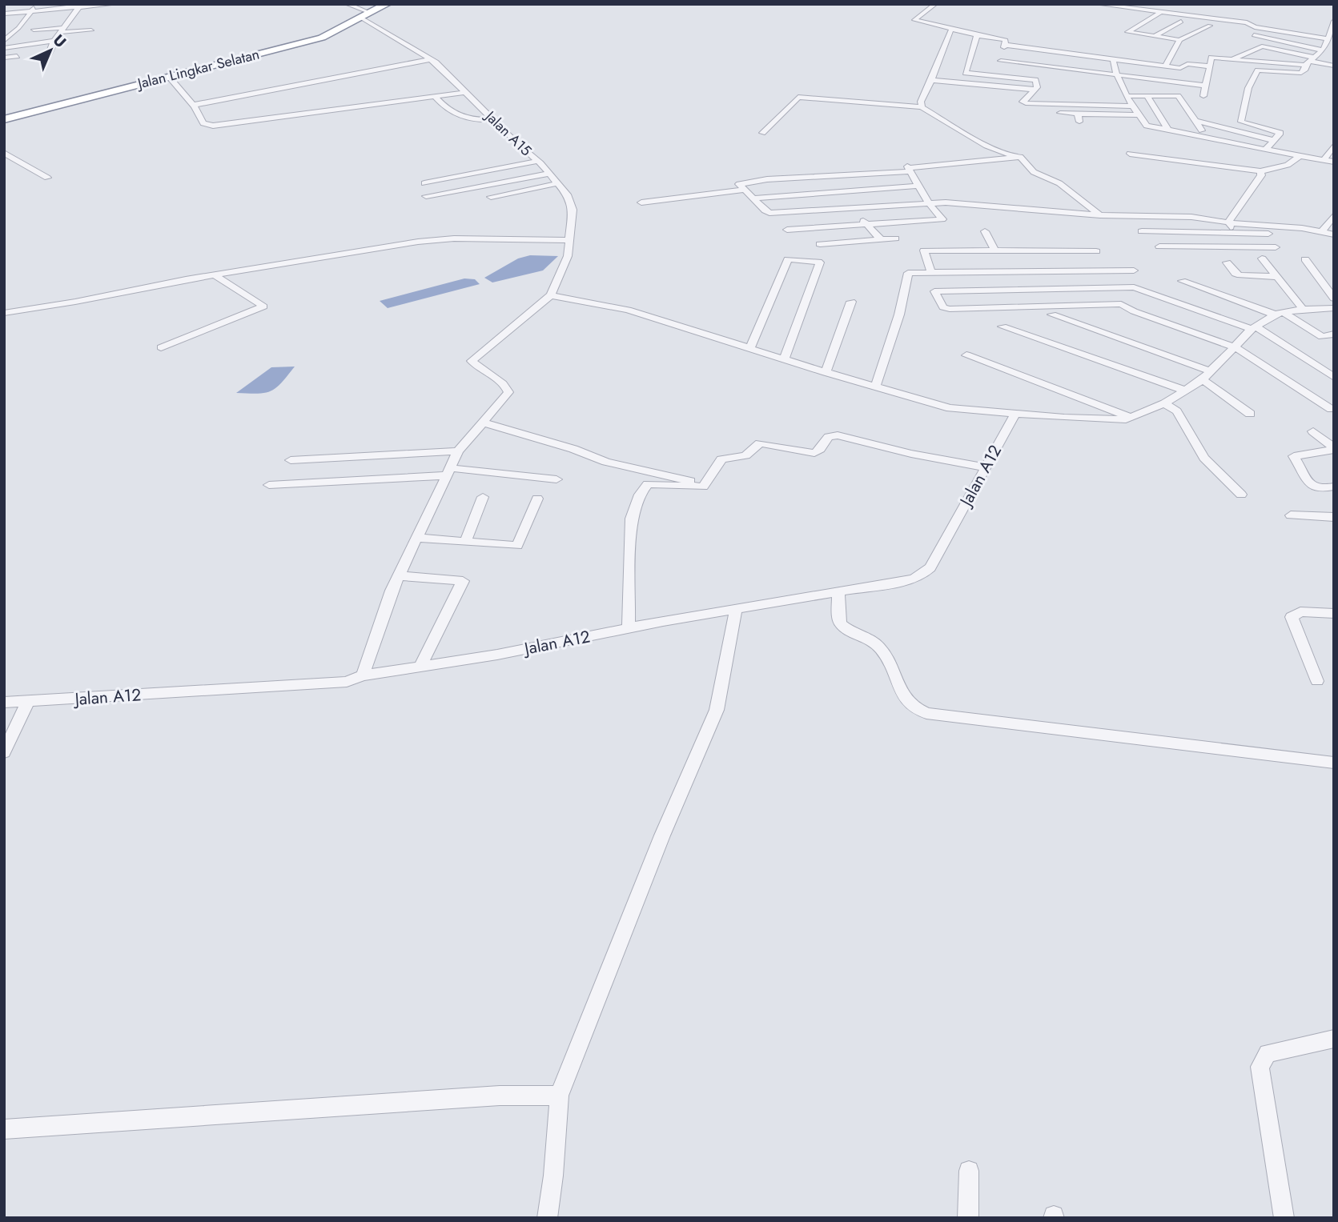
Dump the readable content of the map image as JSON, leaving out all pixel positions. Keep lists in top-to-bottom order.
{
  "streets": {
    "highway": ["Jalan Lingkar Selatan"],
    "street": ["Jalan A15", "Jalan A12"]
  },
  "crossings": [
    ["Jalan Lingkar Selatan", "Jalan A15"]
  ],
  "north": "top right"
}
